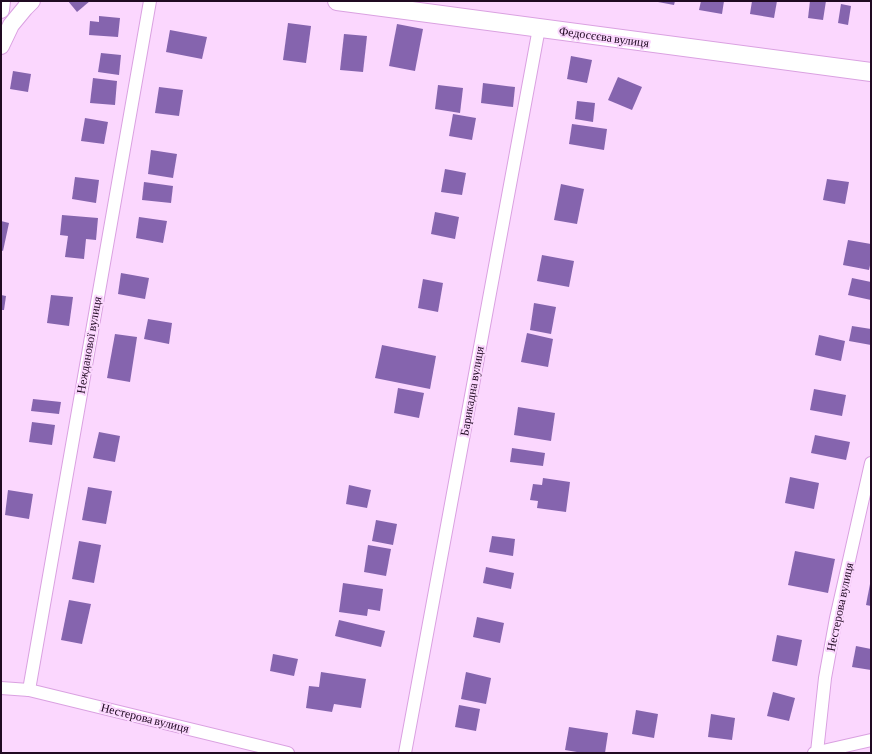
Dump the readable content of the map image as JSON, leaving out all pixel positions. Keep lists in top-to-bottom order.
{
  "streets": {
    "main road": ["Федосєєва вулиця"],
    "street": ["Нежданової вулиця", "Барикадна вулиця", "Нестерова вулиця"]
  },
  "crossings": [
    ["Федосєєва вулиця", "Барикадна вулиця"],
    ["Нежданової вулиця", "Нестерова вулиця"]
  ]
}
